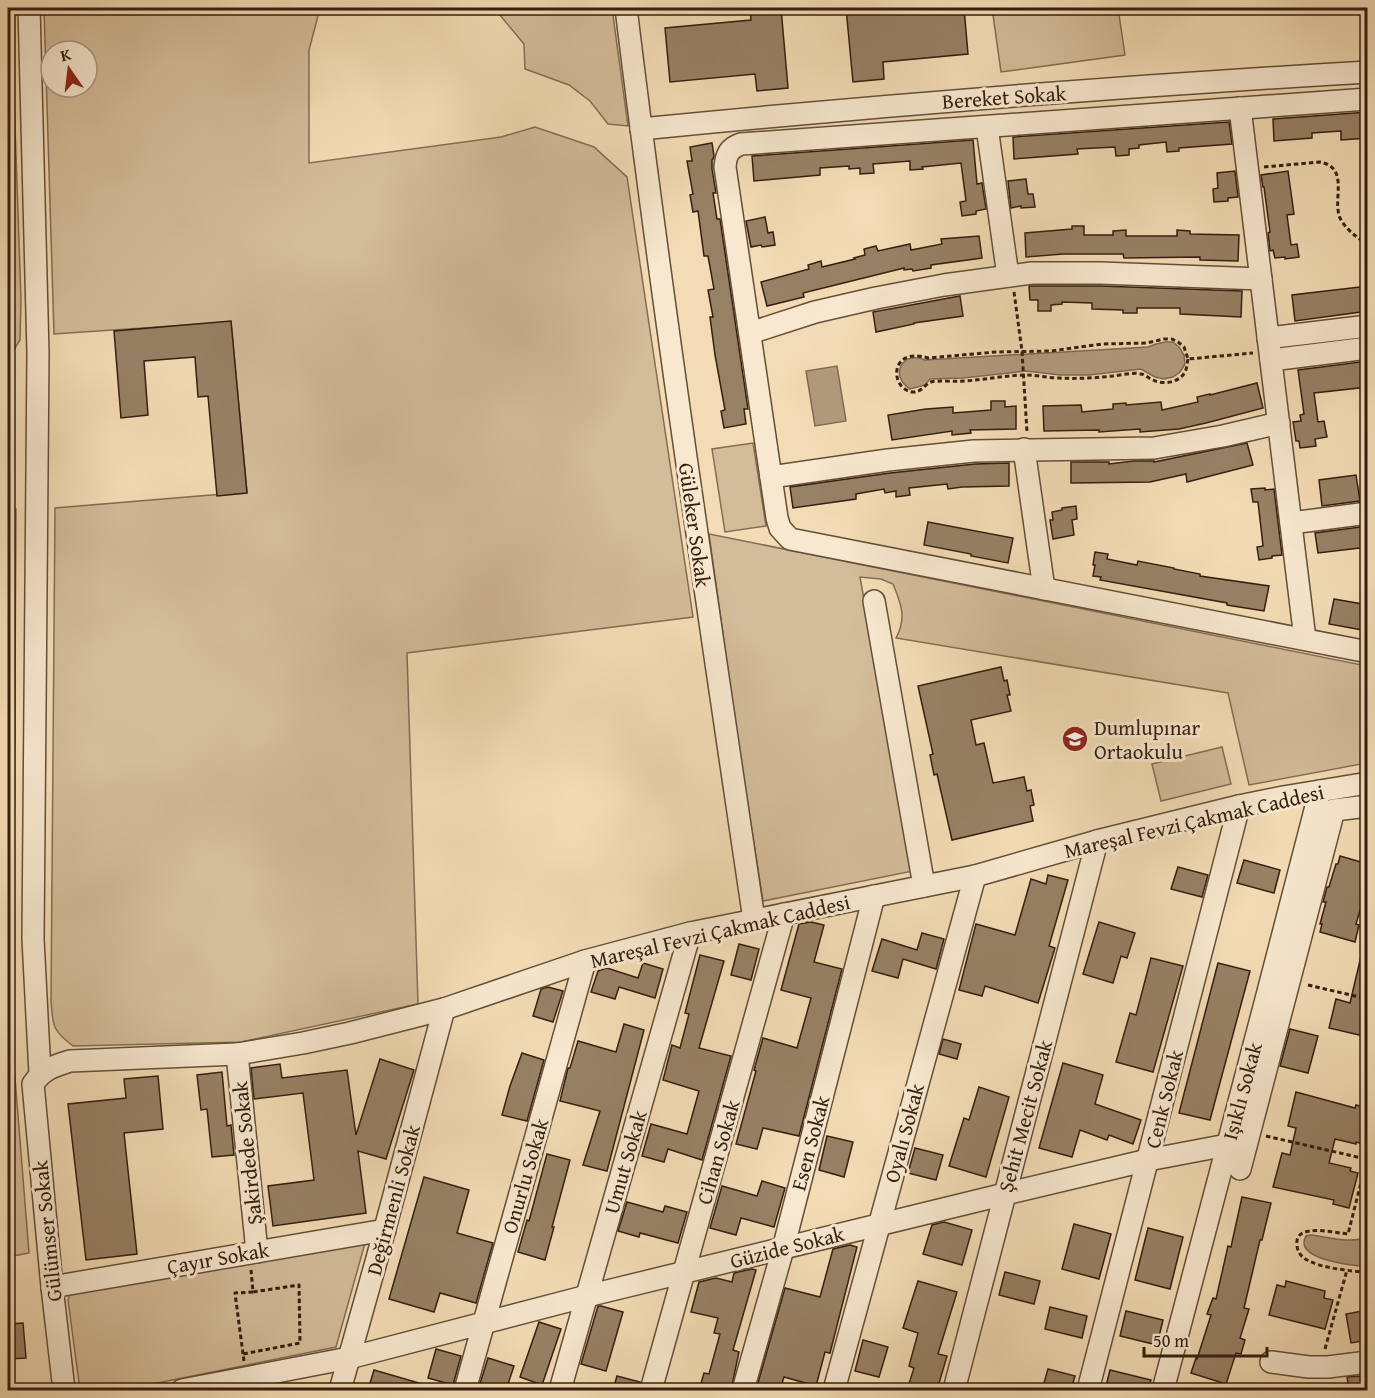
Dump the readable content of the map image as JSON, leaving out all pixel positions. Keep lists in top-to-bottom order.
{
  "streets": {
    "street": [
      "Bereket Sokak",
      "Güleker Sokak",
      "Mareşal Fevzi Çakmak Caddesi",
      "Işıklı Sokak",
      "Cenk Sokak",
      "Şehit Mecit Sokak",
      "Oyalı Sokak",
      "Esen Sokak",
      "Cihan Sokak",
      "Şakirdede Sokak",
      "Umut Sokak",
      "Onurlu Sokak",
      "Değirmenli Sokak",
      "Gülümser Sokak",
      "Güzide Sokak",
      "Çayır Sokak"
    ]
  },
  "crossings": [
    ["Bereket Sokak", "Güleker Sokak"],
    ["Güleker Sokak", "Mareşal Fevzi Çakmak Caddesi"],
    ["Mareşal Fevzi Çakmak Caddesi", "Işıklı Sokak"],
    ["Mareşal Fevzi Çakmak Caddesi", "Cenk Sokak"],
    ["Mareşal Fevzi Çakmak Caddesi", "Şehit Mecit Sokak"],
    ["Mareşal Fevzi Çakmak Caddesi", "Oyalı Sokak"],
    ["Mareşal Fevzi Çakmak Caddesi", "Esen Sokak"],
    ["Mareşal Fevzi Çakmak Caddesi", "Cihan Sokak"],
    ["Mareşal Fevzi Çakmak Caddesi", "Şakirdede Sokak"],
    ["Mareşal Fevzi Çakmak Caddesi", "Umut Sokak"],
    ["Mareşal Fevzi Çakmak Caddesi", "Onurlu Sokak"],
    ["Mareşal Fevzi Çakmak Caddesi", "Değirmenli Sokak"],
    ["Mareşal Fevzi Çakmak Caddesi", "Gülümser Sokak"],
    ["Işıklı Sokak", "Güzide Sokak"],
    ["Cenk Sokak", "Güzide Sokak"],
    ["Şehit Mecit Sokak", "Güzide Sokak"],
    ["Oyalı Sokak", "Güzide Sokak"],
    ["Esen Sokak", "Güzide Sokak"],
    ["Cihan Sokak", "Güzide Sokak"],
    ["Şakirdede Sokak", "Çayır Sokak"],
    ["Umut Sokak", "Güzide Sokak"],
    ["Onurlu Sokak", "Güzide Sokak"],
    ["Değirmenli Sokak", "Güzide Sokak"],
    ["Değirmenli Sokak", "Çayır Sokak"],
    ["Gülümser Sokak", "Çayır Sokak"]
  ],
  "places": {
    "school or university": ["Dumlupınar Ortaokulu"]
  },
  "scale_bar": "50 m",
  "north": "top"
}
